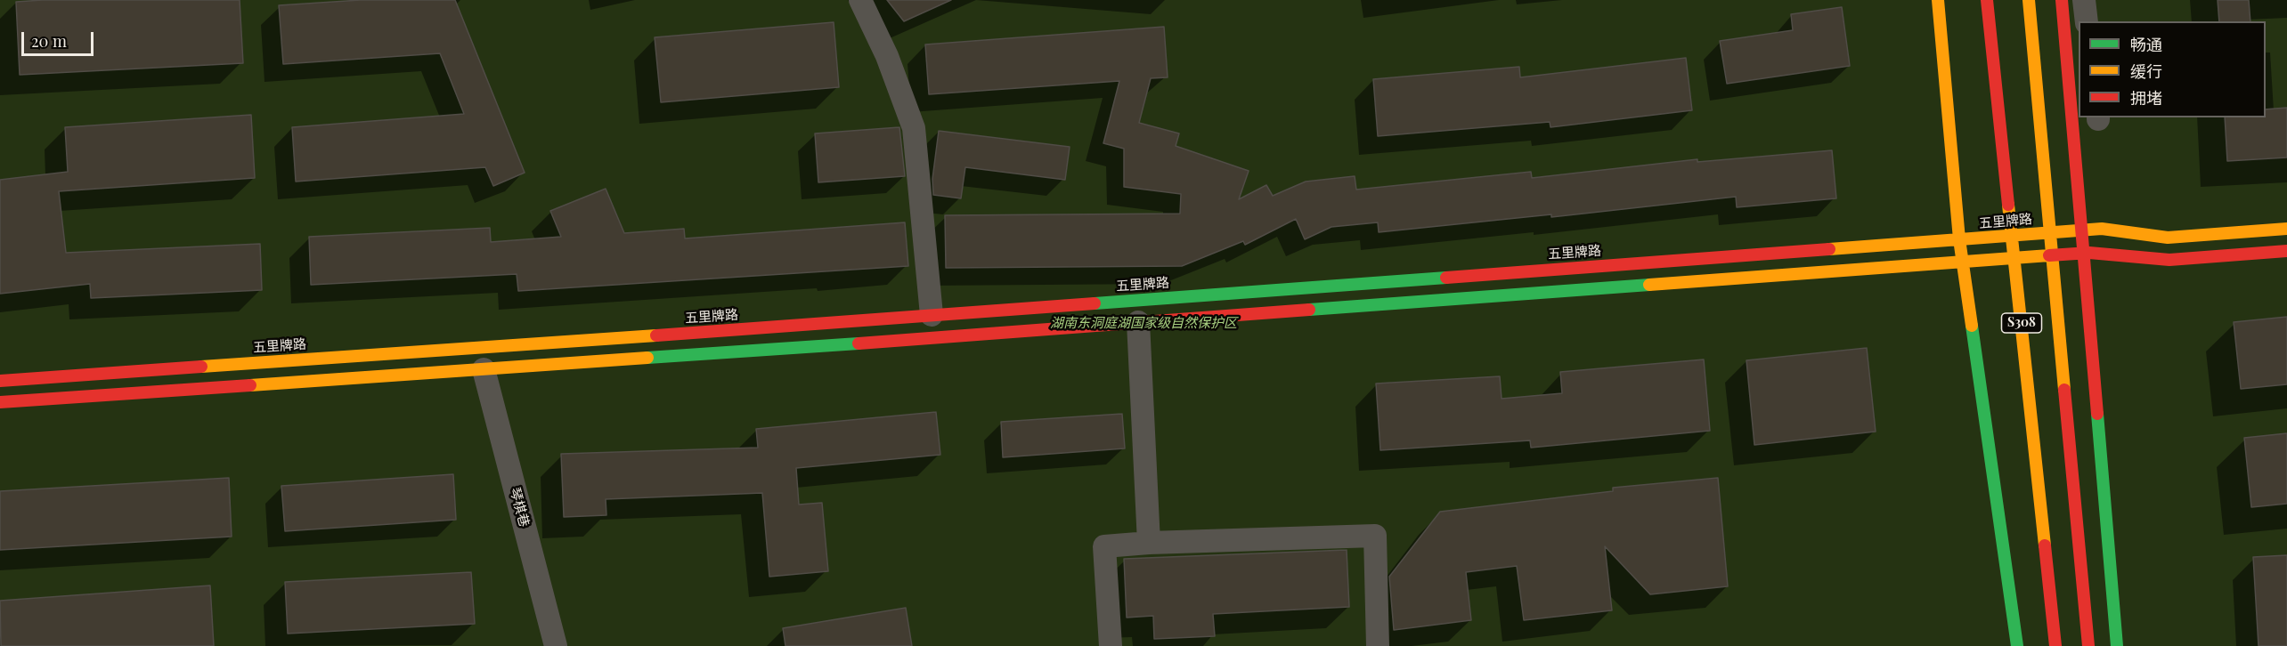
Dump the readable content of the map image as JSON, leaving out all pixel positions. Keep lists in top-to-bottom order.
{
  "streets": {
    "main road": ["五里牌路", "S308"],
    "street": ["琴棋巷"]
  },
  "parks": ["湖南东洞庭湖国家级自然保护区"],
  "legend": ["畅通", "缓行", "拥堵"],
  "scale_bar": "20 m"
}
